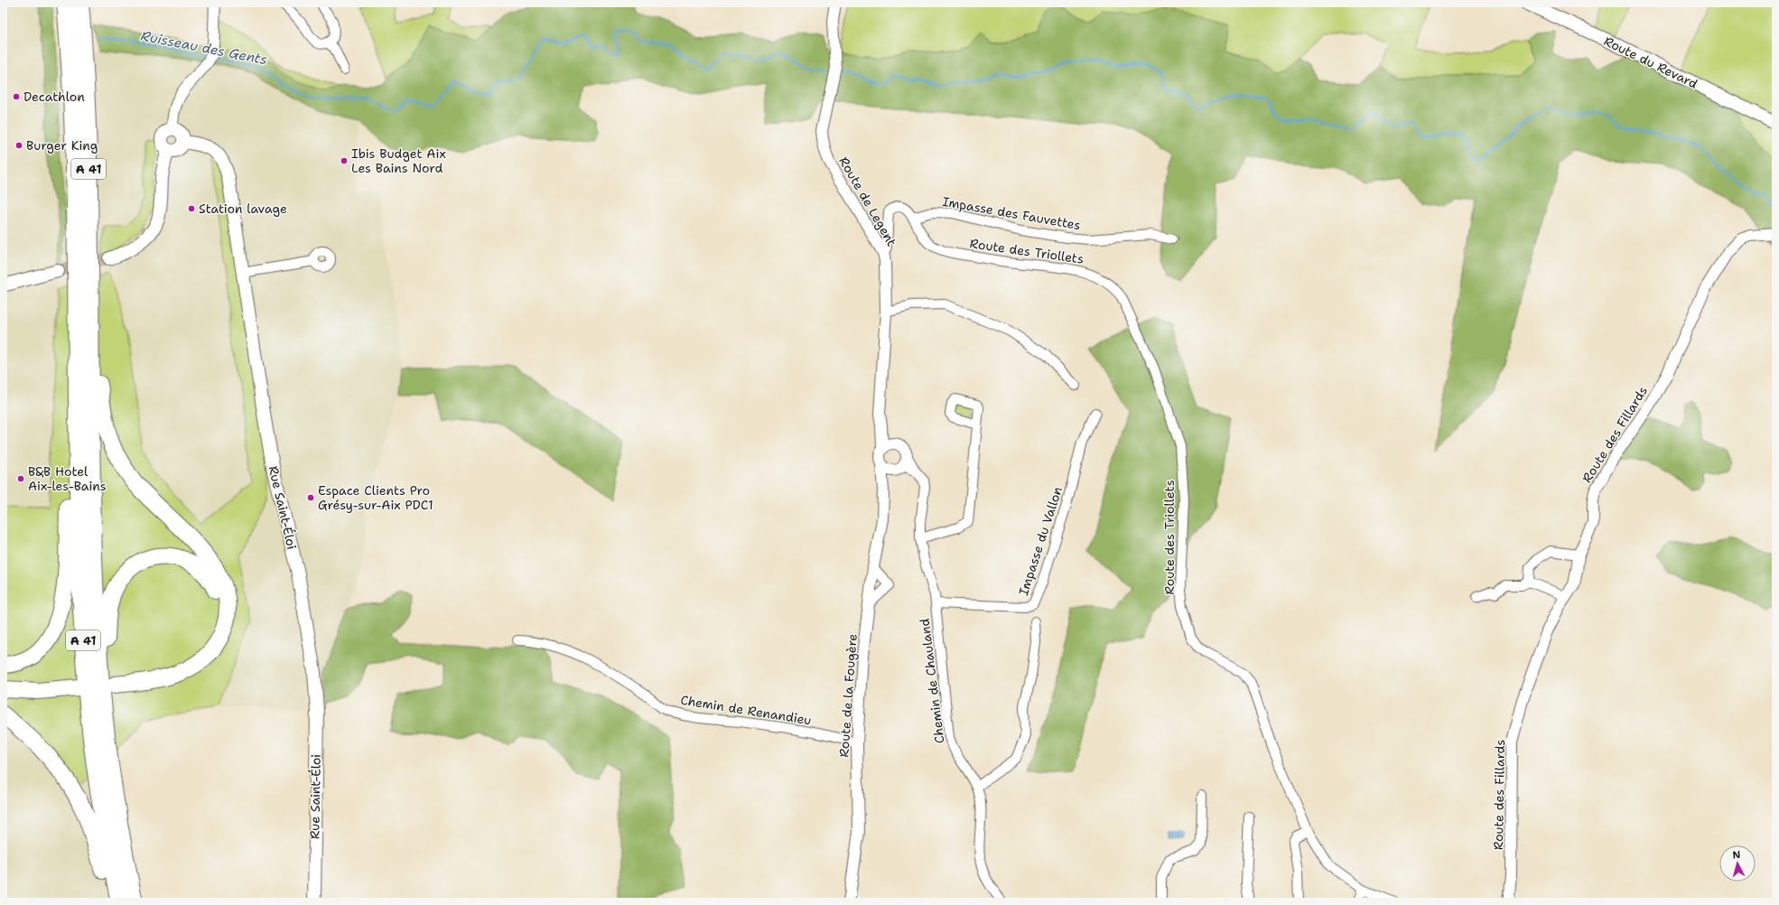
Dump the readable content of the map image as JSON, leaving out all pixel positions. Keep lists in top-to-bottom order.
{
  "streets": {
    "highway": ["A 41"],
    "main road": ["Route du Revard", "Rue Saint-Éloi"],
    "street": [
      "Route de Legent",
      "Impasse des Fauvettes",
      "Route des Triollets",
      "Route des Fillards",
      "Impasse du Vallon",
      "Chemin de Chauland",
      "Route de la Fougère",
      "Chemin de Renandieu"
    ]
  },
  "crossings": [
    ["Route de Legent", "Route des Triollets"],
    ["Route de Legent", "Chemin de Chauland"],
    ["Route de Legent", "Route de la Fougère"],
    ["Impasse des Fauvettes", "Route des Triollets"],
    ["Impasse du Vallon", "Chemin de Chauland"],
    ["Chemin de Chauland", "Route de la Fougère"],
    ["Route de la Fougère", "Chemin de Renandieu"]
  ],
  "water": ["Ruisseau des Gents"],
  "places": [
    "Decathlon",
    "Burger King",
    "Ibis Budget Aix Les Bains Nord",
    "Station lavage",
    "B&B Hotel Aix-les-Bains",
    "Espace Clients Pro Grésy-sur-Aix PDC1"
  ],
  "north": "top"
}
